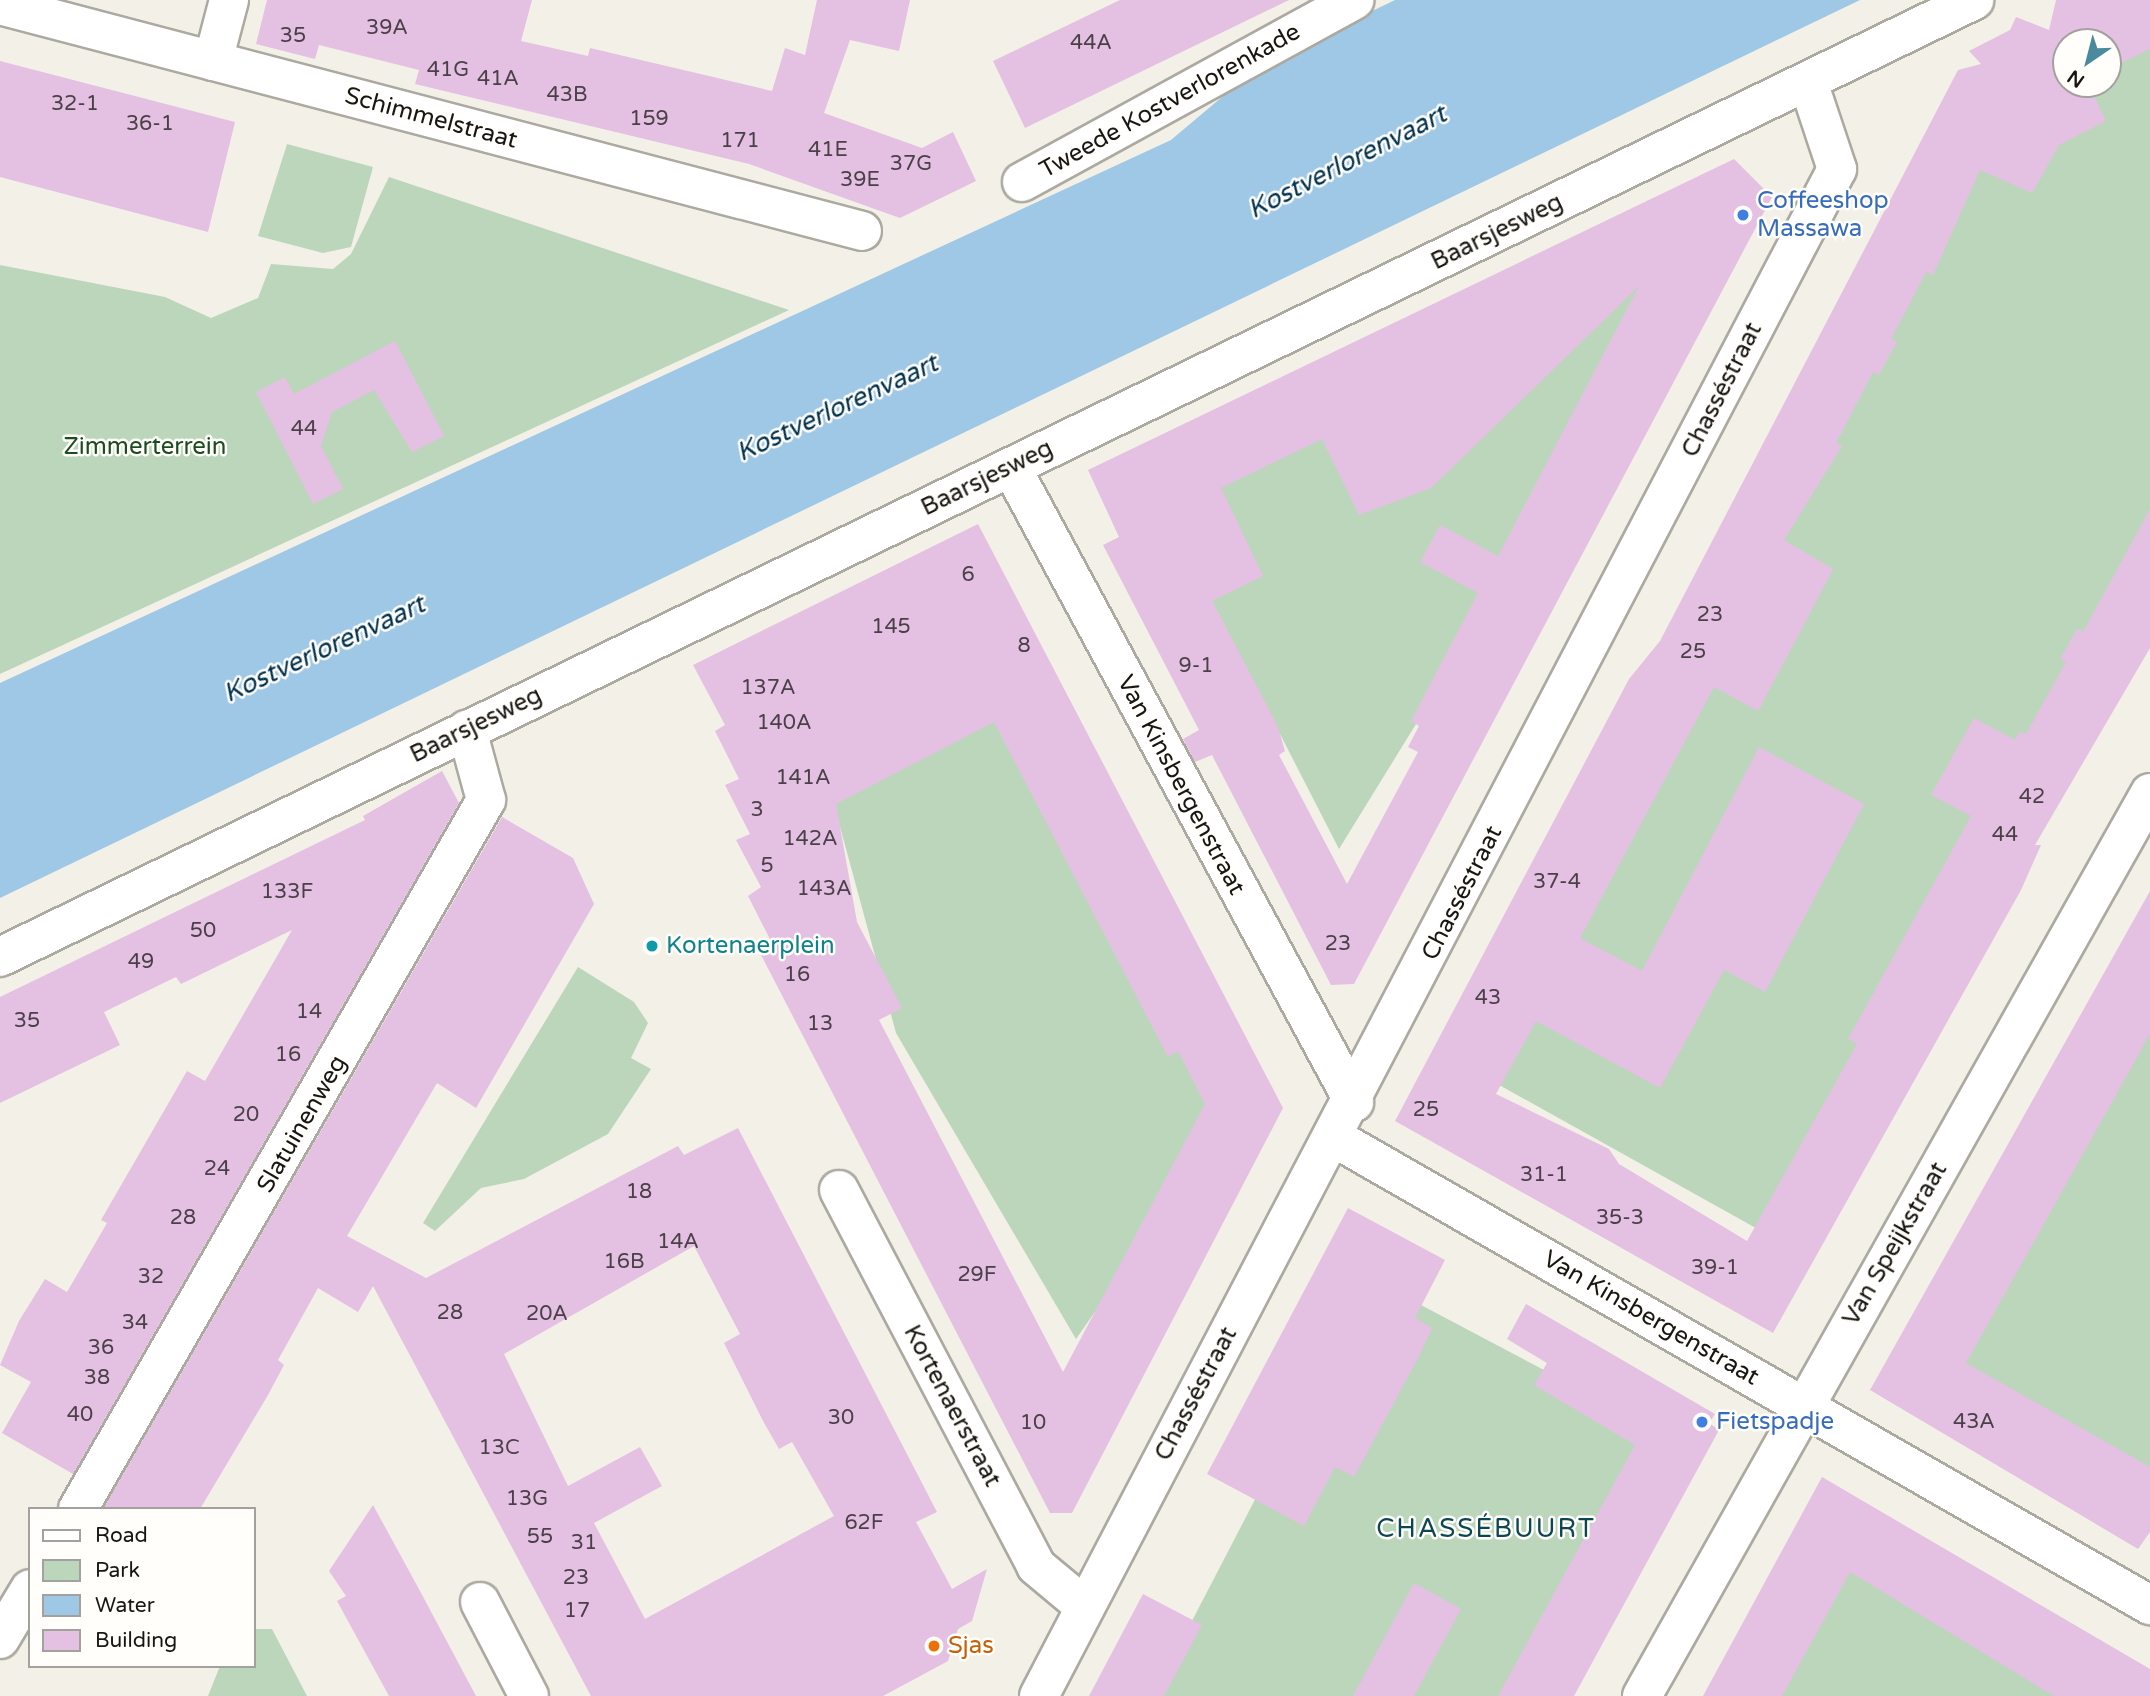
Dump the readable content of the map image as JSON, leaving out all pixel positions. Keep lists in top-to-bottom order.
{
  "streets": {
    "street": [
      "Tweede Kostverlorenkade",
      "Schimmelstraat",
      "Baarsjesweg",
      "Chasséstraat",
      "Van Kinsbergenstraat",
      "Slatuinenweg",
      "Van Speijkstraat",
      "Kortenaerstraat"
    ]
  },
  "crossings": [
    ["Baarsjesweg", "Chasséstraat"],
    ["Baarsjesweg", "Van Kinsbergenstraat"],
    ["Baarsjesweg", "Slatuinenweg"],
    ["Chasséstraat", "Van Kinsbergenstraat"],
    ["Chasséstraat", "Kortenaerstraat"],
    ["Van Kinsbergenstraat", "Van Speijkstraat"]
  ],
  "districts": ["CHASSÉBUURT"],
  "water": ["Kostverlorenvaart"],
  "parks": ["Zimmerterrein"],
  "places": [
    "Coffeeshop Massawa",
    "Kortenaerplein",
    "Fietspadje",
    "Sjas"
  ],
  "house_numbers": [
    "39A",
    "35",
    "44A",
    "41G",
    "41A",
    "43B",
    "32-1",
    "159",
    "36-1",
    "171",
    "41E",
    "37G",
    "39E",
    "44",
    "6",
    "23",
    "145",
    "8",
    "25",
    "9-1",
    "137A",
    "140A",
    "141A",
    "42",
    "3",
    "44",
    "142A",
    "5",
    "37-4",
    "143A",
    "133F",
    "50",
    "23",
    "49",
    "16",
    "43",
    "14",
    "35",
    "13",
    "16",
    "25",
    "20",
    "24",
    "31-1",
    "18",
    "28",
    "35-3",
    "14A",
    "16B",
    "39-1",
    "29F",
    "32",
    "28",
    "20A",
    "34",
    "36",
    "38",
    "40",
    "30",
    "43A",
    "10",
    "13C",
    "13G",
    "62F",
    "55",
    "31",
    "23",
    "17"
  ],
  "legend": [
    "Road",
    "Park",
    "Water",
    "Building"
  ],
  "north": "bottom left"
}
